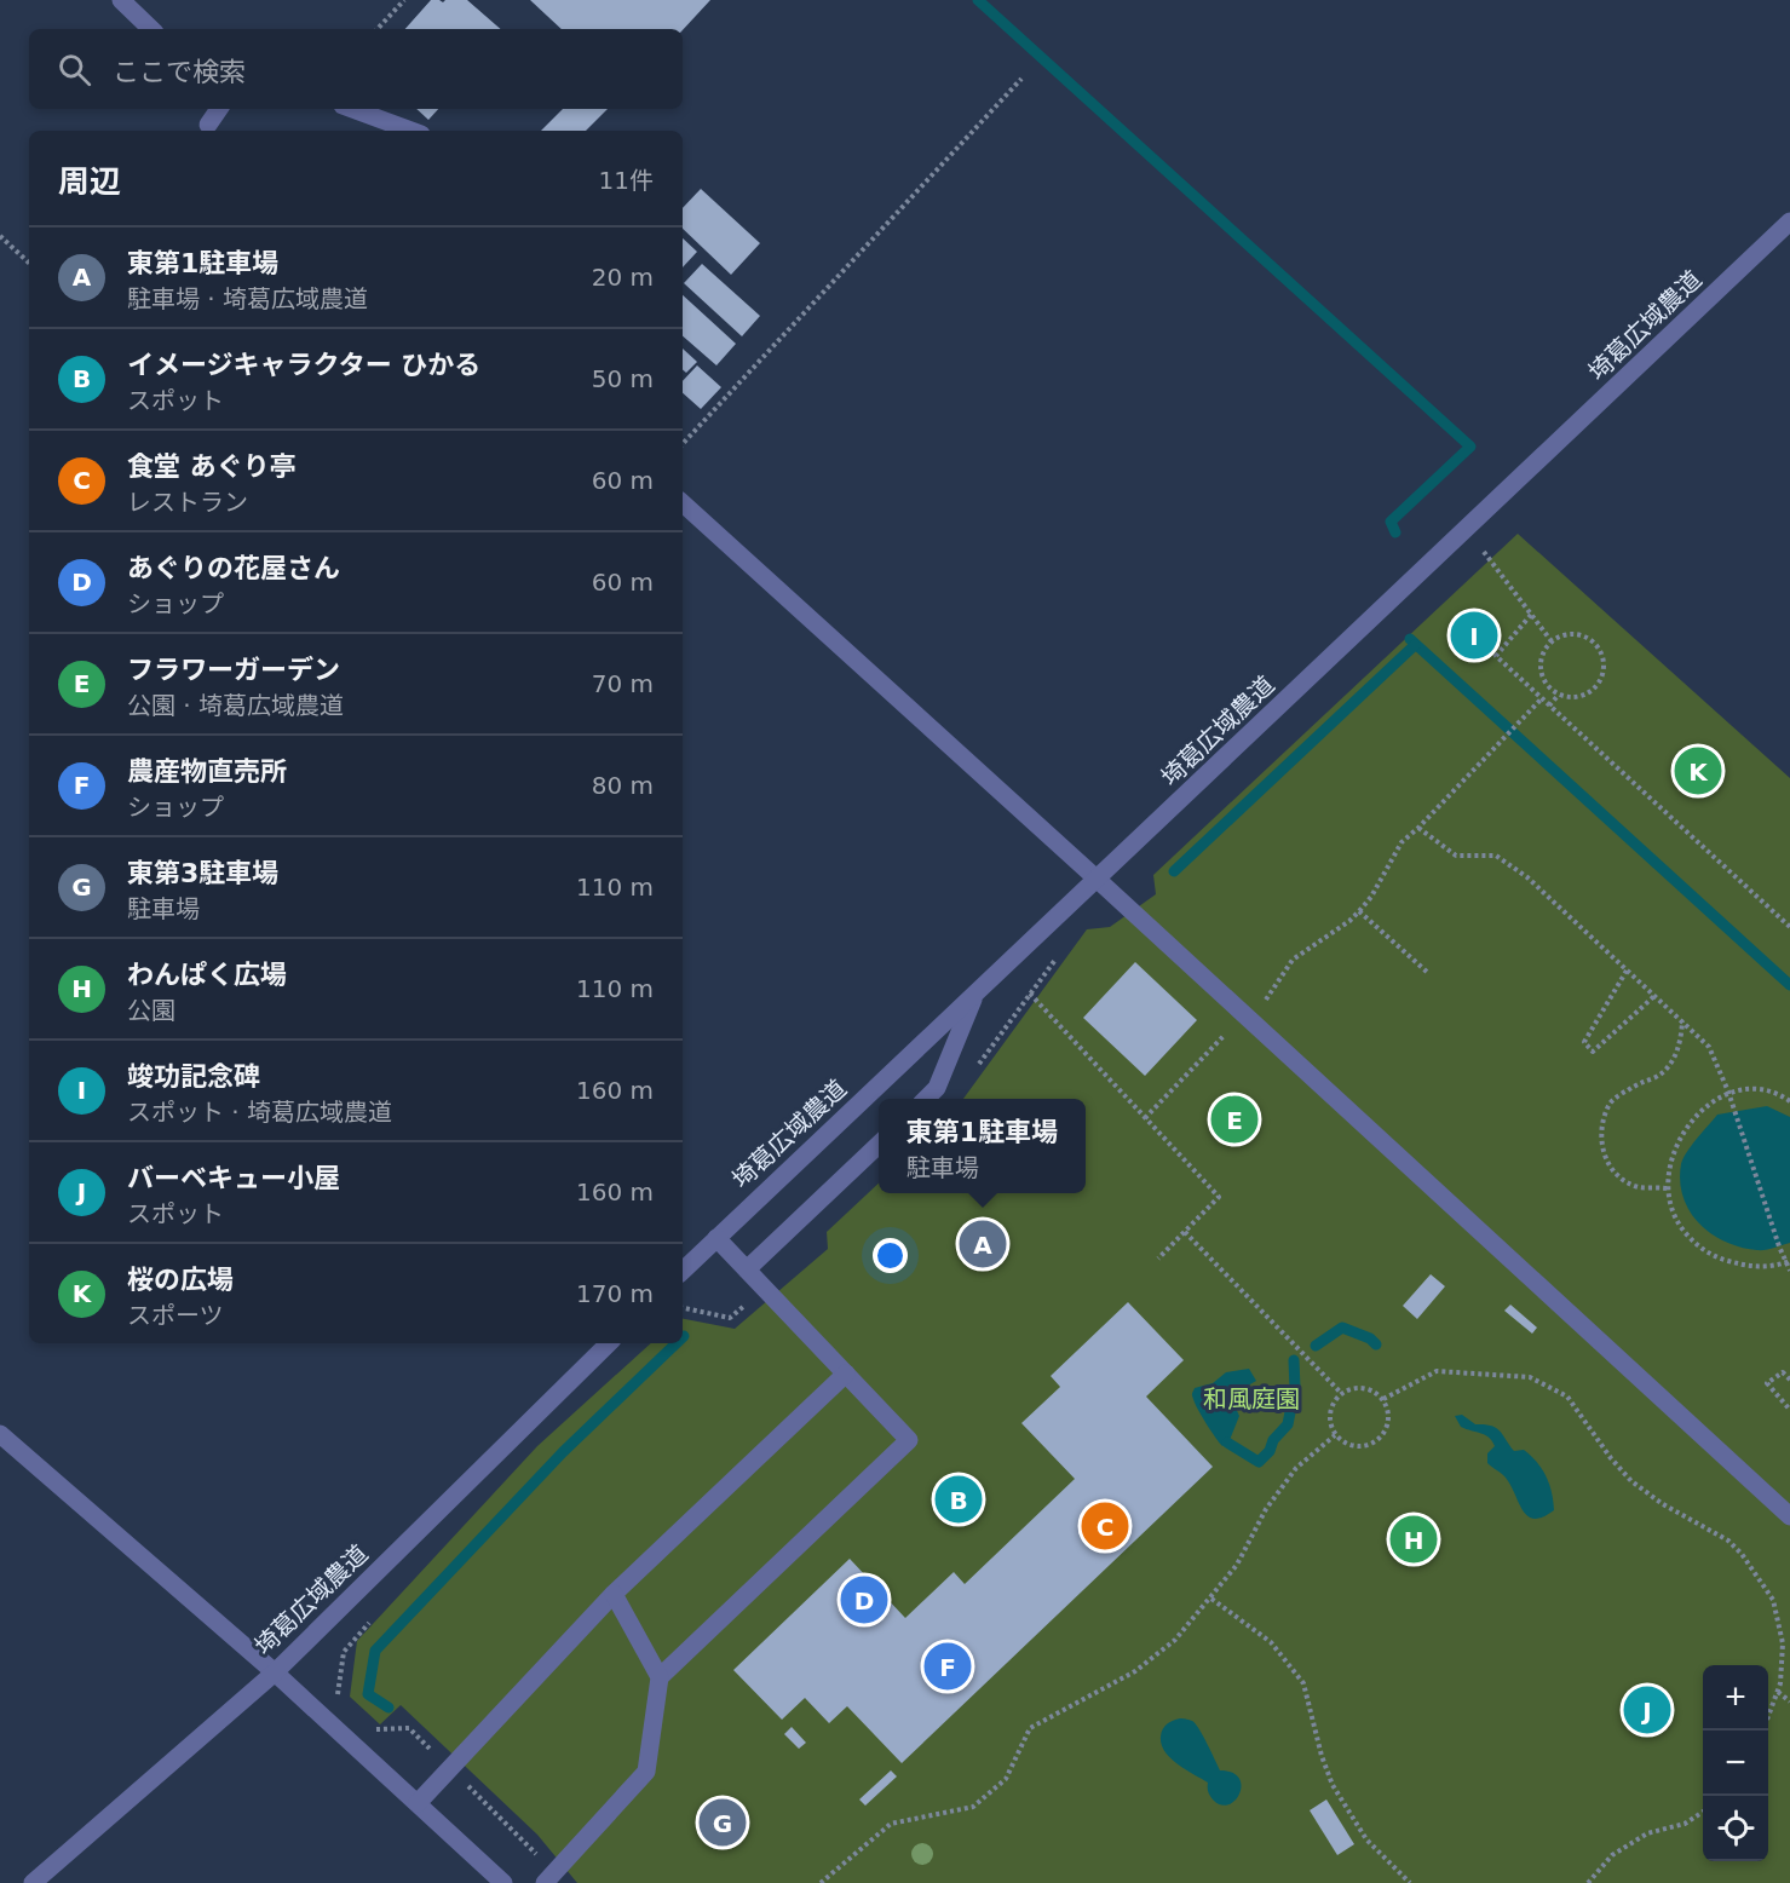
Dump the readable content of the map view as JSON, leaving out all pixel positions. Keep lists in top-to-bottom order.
{
  "streets": {
    "street": ["埼葛広域農道"]
  },
  "parks": ["和風庭園"],
  "page": {
    "search": "ここで検索",
    "heading": ["周辺", "11件"],
    "list": [
      {
        "mark": "A",
        "name": "東第1駐車場",
        "note": "駐車場 · 埼葛広域農道",
        "value": "20 m"
      },
      {
        "mark": "B",
        "name": "イメージキャラクター ひかる",
        "note": "スポット",
        "value": "50 m"
      },
      {
        "mark": "C",
        "name": "食堂 あぐり亭",
        "note": "レストラン",
        "value": "60 m"
      },
      {
        "mark": "D",
        "name": "あぐりの花屋さん",
        "note": "ショップ",
        "value": "60 m"
      },
      {
        "mark": "E",
        "name": "フラワーガーデン",
        "note": "公園 · 埼葛広域農道",
        "value": "70 m"
      },
      {
        "mark": "F",
        "name": "農産物直売所",
        "note": "ショップ",
        "value": "80 m"
      },
      {
        "mark": "G",
        "name": "東第3駐車場",
        "note": "駐車場",
        "value": "110 m"
      },
      {
        "mark": "H",
        "name": "わんぱく広場",
        "note": "公園",
        "value": "110 m"
      },
      {
        "mark": "I",
        "name": "竣功記念碑",
        "note": "スポット · 埼葛広域農道",
        "value": "160 m"
      },
      {
        "mark": "J",
        "name": "バーベキュー小屋",
        "note": "スポット",
        "value": "160 m"
      },
      {
        "mark": "K",
        "name": "桜の広場",
        "note": "スポーツ",
        "value": "170 m"
      }
    ],
    "pins": [
      "I",
      "K",
      "E",
      "A",
      "B",
      "C",
      "H",
      "D",
      "F",
      "J",
      "G"
    ],
    "popup": ["東第1駐車場", "駐車場"],
    "map_buttons": ["+", "−"]
  }
}
